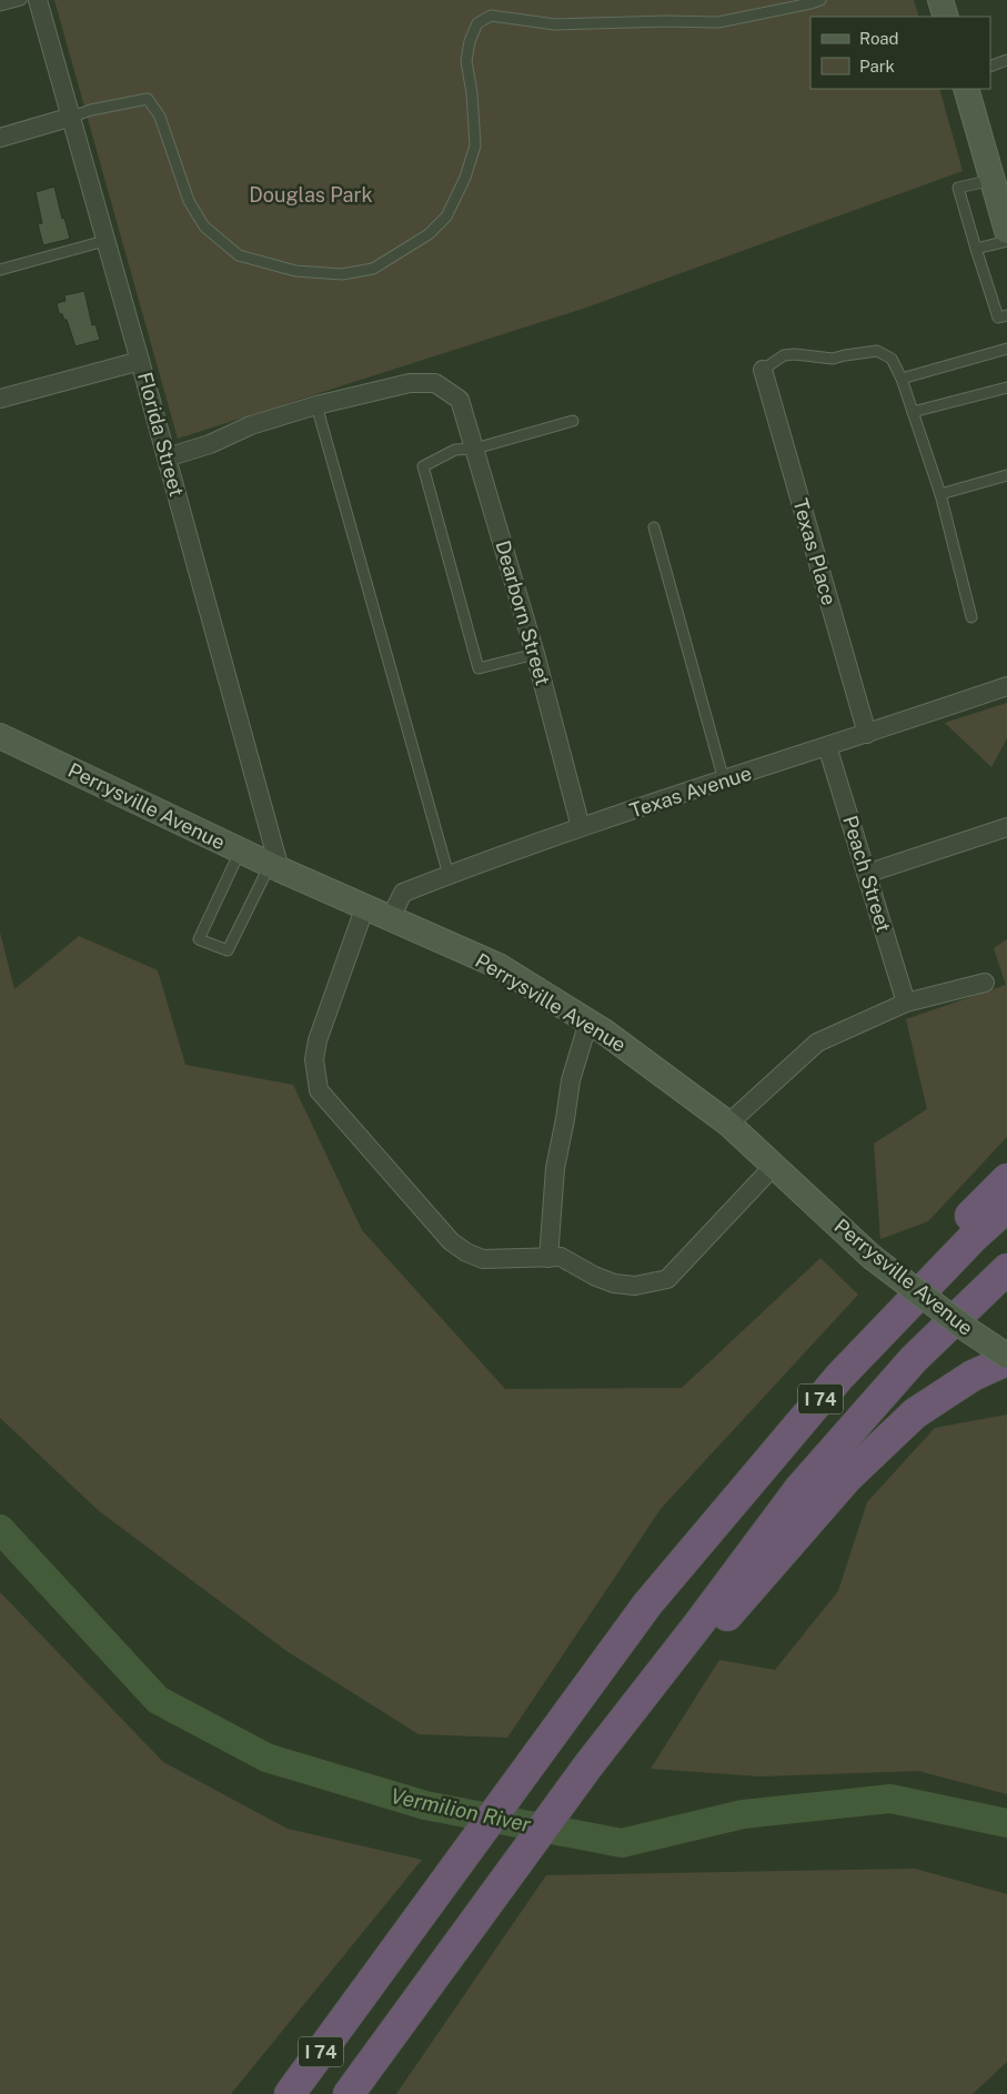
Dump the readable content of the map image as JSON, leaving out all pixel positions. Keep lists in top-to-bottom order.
{
  "streets": {
    "highway": ["I 74"],
    "street": [
      "Florida Street",
      "Texas Place",
      "Dearborn Street",
      "Texas Avenue",
      "Perrysville Avenue",
      "Peach Street"
    ]
  },
  "crossings": [
    ["Florida Street", "Perrysville Avenue"],
    ["Texas Place", "Texas Avenue"],
    ["Dearborn Street", "Texas Avenue"],
    ["Texas Avenue", "Perrysville Avenue"],
    ["Texas Avenue", "Peach Street"]
  ],
  "water": ["Vermilion River"],
  "parks": ["Douglas Park"],
  "legend": ["Road", "Park"]
}
